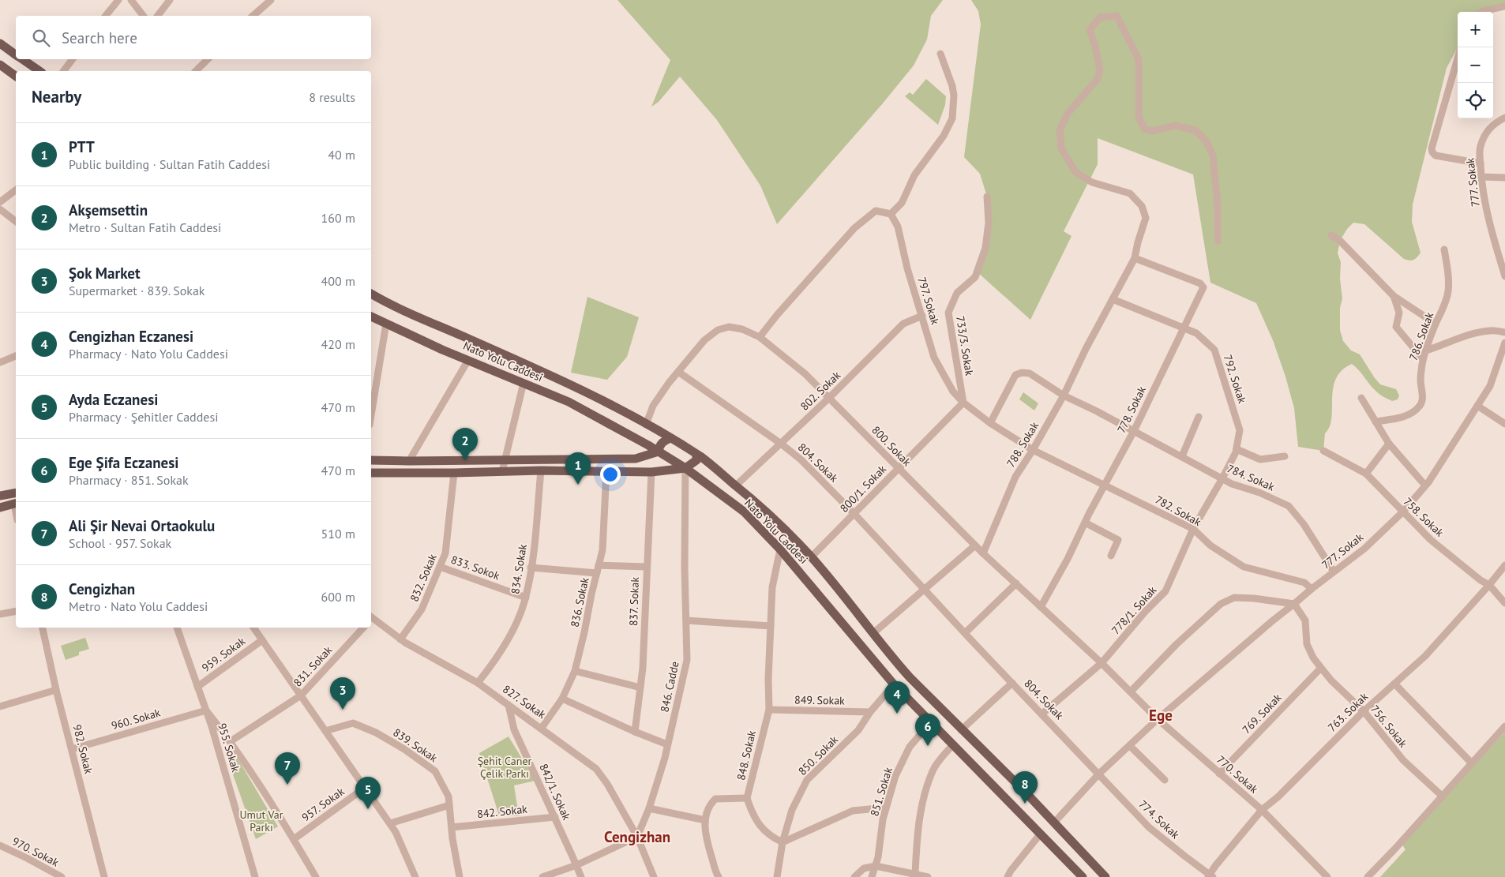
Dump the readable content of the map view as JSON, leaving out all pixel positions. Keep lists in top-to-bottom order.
{
  "streets": {
    "main road": ["Nato Yolu Caddesi"],
    "street": [
      "777. Sokak",
      "797. Sokak",
      "786. Sokak",
      "733/3. Sokak",
      "792. Sokak",
      "802. Sokak",
      "778. Sokak",
      "788. Sokak",
      "800. Sokak",
      "804. Sokak",
      "784. Sokak",
      "800/1. Sokak",
      "782. Sokak",
      "758. Sokak",
      "833. Sokok",
      "834. Sokak",
      "832. Sokak",
      "837. Sokak",
      "836. Sokak",
      "778/1. Sokak",
      "959. Sokak",
      "831. Sokak",
      "846. Cadde",
      "849. Sokak",
      "827. Sokak",
      "763. Sokak",
      "769. Sokak",
      "960. Sokak",
      "756. Sokak",
      "839. Sokak",
      "955. Sokak",
      "982. Sokak",
      "848. Sokak",
      "850. Sokak",
      "770. Sokak",
      "842/1. Sokak",
      "851. Sokak",
      "957. Sokak",
      "842. Sokak",
      "774. Sokak",
      "970. Sokak"
    ]
  },
  "crossings": [
    ["777. Sokak", "Nato Yolu Caddesi"],
    ["777. Sokak", "804. Sokak"],
    ["777. Sokak", "784. Sokak"],
    ["777. Sokak", "782. Sokak"],
    ["777. Sokak", "758. Sokak"],
    ["777. Sokak", "756. Sokak"],
    ["777. Sokak", "770. Sokak"],
    ["777. Sokak", "774. Sokak"],
    ["797. Sokak", "733/3. Sokak"],
    ["797. Sokak", "802. Sokak"],
    ["797. Sokak", "800/1. Sokak"],
    ["733/3. Sokak", "800/1. Sokak"],
    ["Nato Yolu Caddesi", "802. Sokak"],
    ["Nato Yolu Caddesi", "800. Sokak"],
    ["Nato Yolu Caddesi", "800/1. Sokak"],
    ["Nato Yolu Caddesi", "846. Cadde"],
    ["Nato Yolu Caddesi", "848. Sokak"],
    ["Nato Yolu Caddesi", "850. Sokak"],
    ["Nato Yolu Caddesi", "851. Sokak"],
    ["792. Sokak", "778. Sokak"],
    ["792. Sokak", "788. Sokak"],
    ["792. Sokak", "784. Sokak"],
    ["792. Sokak", "778/1. Sokak"],
    ["802. Sokak", "800. Sokak"],
    ["802. Sokak", "804. Sokak"],
    ["778. Sokak", "800. Sokak"],
    ["778. Sokak", "784. Sokak"],
    ["778. Sokak", "782. Sokak"],
    ["788. Sokak", "800. Sokak"],
    ["788. Sokak", "784. Sokak"],
    ["788. Sokak", "782. Sokak"],
    ["800. Sokak", "804. Sokak"],
    ["800. Sokak", "800/1. Sokak"],
    ["800. Sokak", "778/1. Sokak"],
    ["800. Sokak", "770. Sokak"],
    ["804. Sokak", "800/1. Sokak"],
    ["804. Sokak", "778/1. Sokak"],
    ["804. Sokak", "774. Sokak"],
    ["784. Sokak", "778/1. Sokak"],
    ["782. Sokak", "778/1. Sokak"],
    ["758. Sokak", "763. Sokak"],
    ["833. Sokok", "834. Sokak"],
    ["833. Sokok", "832. Sokak"],
    ["834. Sokak", "827. Sokak"],
    ["832. Sokak", "827. Sokak"],
    ["836. Sokak", "827. Sokak"],
    ["959. Sokak", "955. Sokak"],
    ["846. Cadde", "827. Sokak"],
    ["849. Sokak", "848. Sokak"],
    ["849. Sokak", "850. Sokak"],
    ["827. Sokak", "842/1. Sokak"],
    ["763. Sokak", "756. Sokak"],
    ["763. Sokak", "770. Sokak"],
    ["763. Sokak", "774. Sokak"],
    ["769. Sokak", "756. Sokak"],
    ["769. Sokak", "770. Sokak"],
    ["960. Sokak", "955. Sokak"],
    ["960. Sokak", "982. Sokak"],
    ["839. Sokak", "842. Sokak"],
    ["842/1. Sokak", "842. Sokak"]
  ],
  "districts": ["Ege", "Cengizhan"],
  "parks": ["Şehit Caner Çelik Parkı", "Umut Var Parkı"],
  "page": {
    "map_buttons": ["+", "−"],
    "search": "Search here",
    "heading": ["Nearby", "8 results"],
    "list": [
      {
        "mark": "1",
        "name": "PTT",
        "note": "Public building · Sultan Fatih Caddesi",
        "value": "40 m"
      },
      {
        "mark": "2",
        "name": "Akşemsettin",
        "note": "Metro · Sultan Fatih Caddesi",
        "value": "160 m"
      },
      {
        "mark": "3",
        "name": "Şok Market",
        "note": "Supermarket · 839. Sokak",
        "value": "400 m"
      },
      {
        "mark": "4",
        "name": "Cengizhan Eczanesi",
        "note": "Pharmacy · Nato Yolu Caddesi",
        "value": "420 m"
      },
      {
        "mark": "5",
        "name": "Ayda Eczanesi",
        "note": "Pharmacy · Şehitler Caddesi",
        "value": "470 m"
      },
      {
        "mark": "6",
        "name": "Ege Şifa Eczanesi",
        "note": "Pharmacy · 851. Sokak",
        "value": "470 m"
      },
      {
        "mark": "7",
        "name": "Ali Şir Nevai Ortaokulu",
        "note": "School · 957. Sokak",
        "value": "510 m"
      },
      {
        "mark": "8",
        "name": "Cengizhan",
        "note": "Metro · Nato Yolu Caddesi",
        "value": "600 m"
      }
    ],
    "pins": [
      "2",
      "1",
      "3",
      "4",
      "6",
      "7",
      "8",
      "5"
    ]
  }
}
